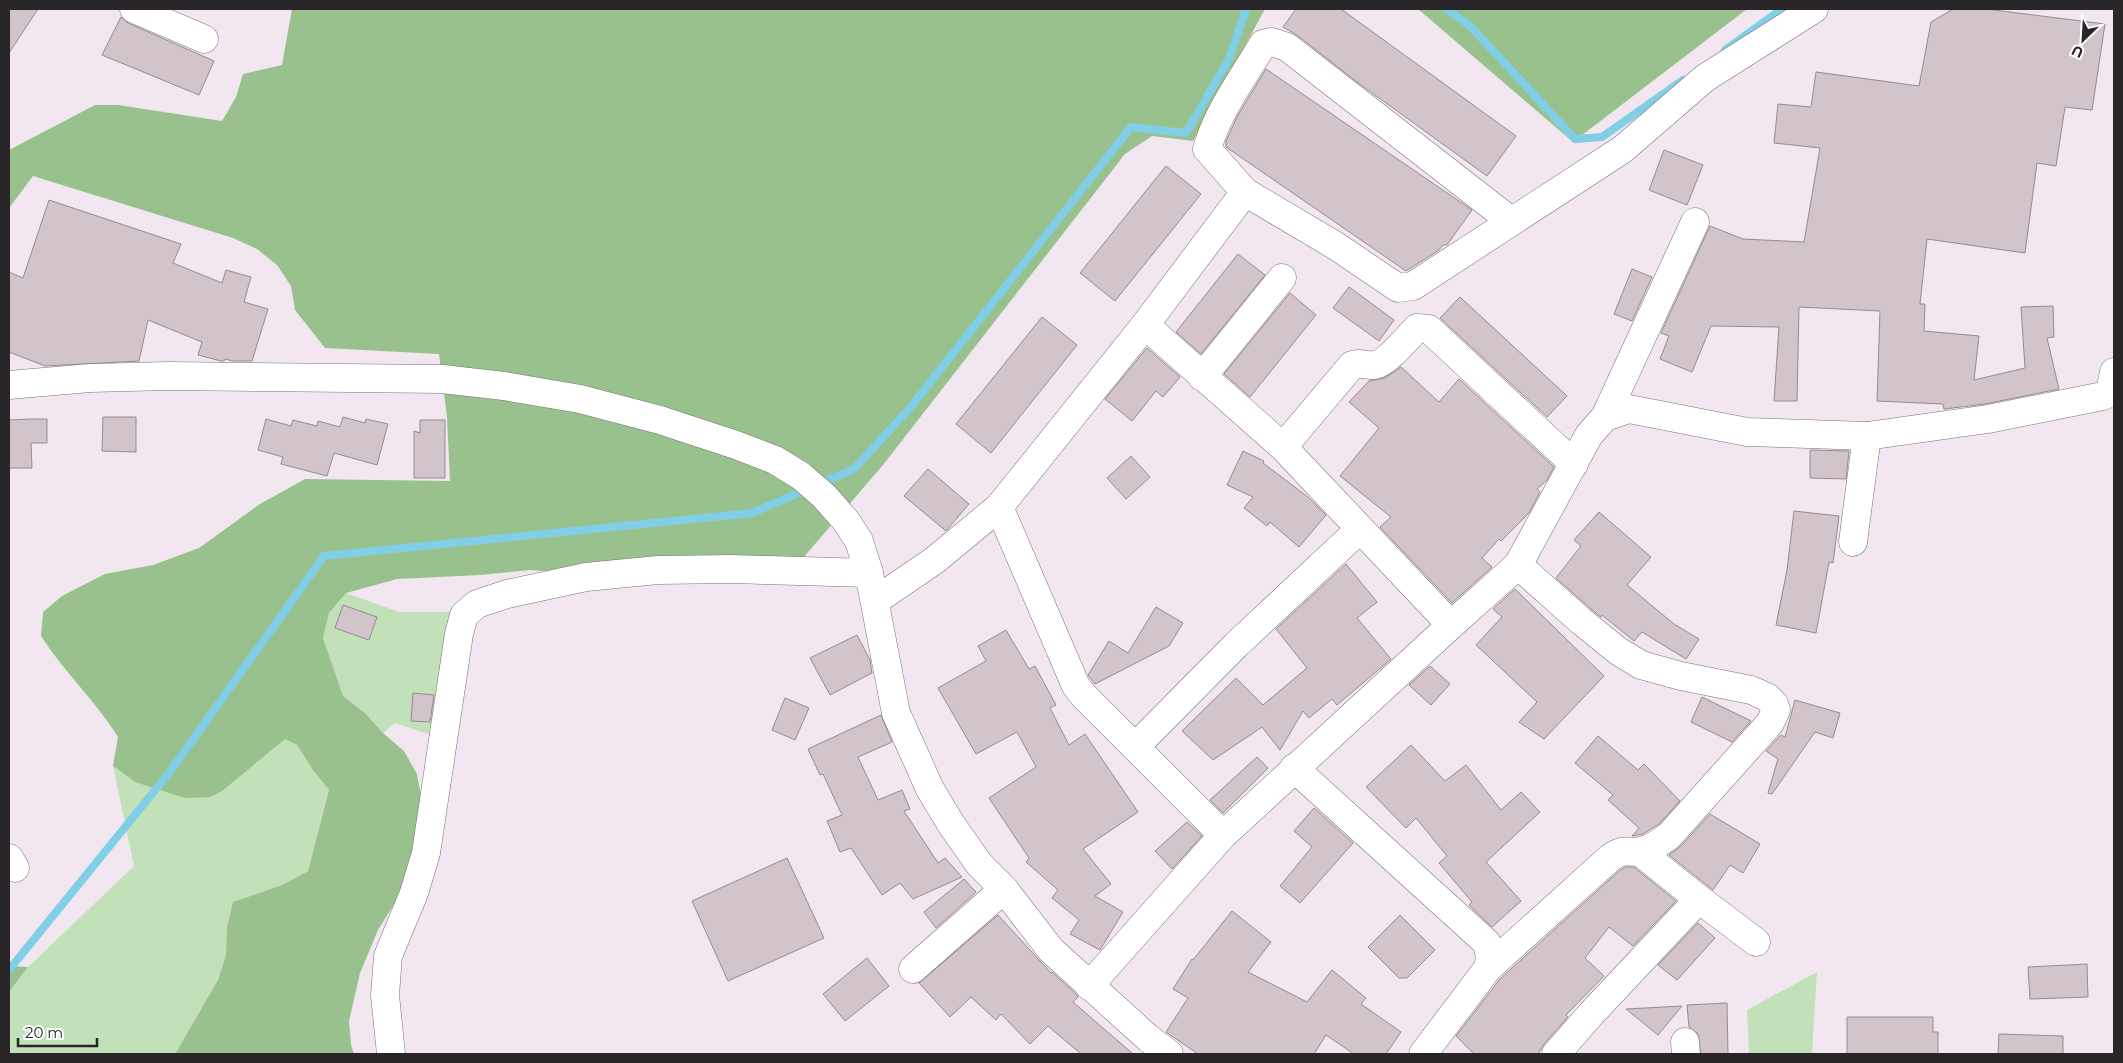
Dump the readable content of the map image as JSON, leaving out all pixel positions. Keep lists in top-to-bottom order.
{
  "scale_bar": "20 m",
  "north": "bottom left"
}
